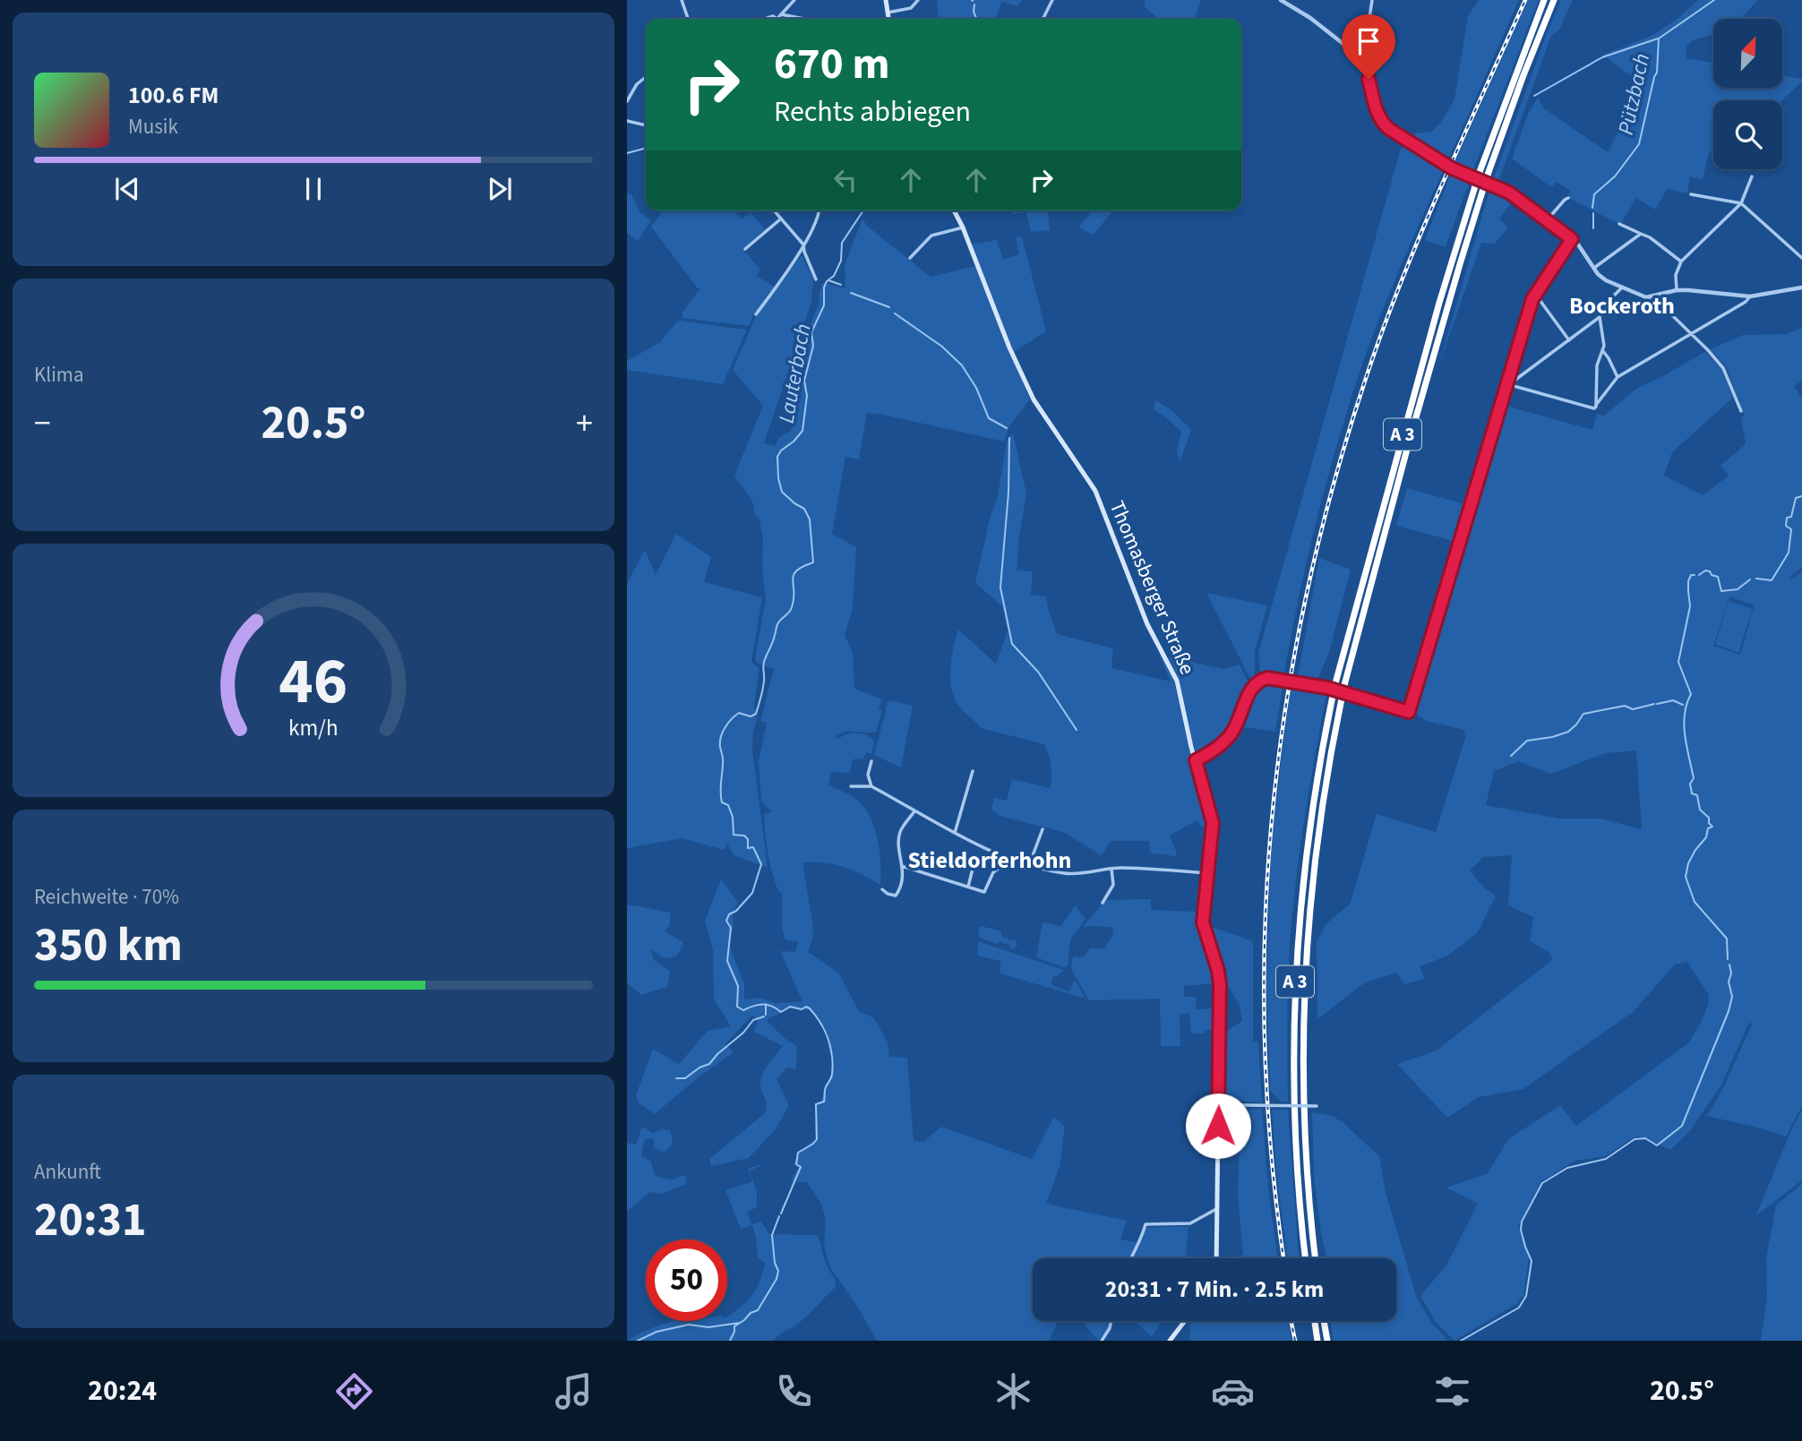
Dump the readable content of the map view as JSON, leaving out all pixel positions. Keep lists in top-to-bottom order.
{
  "streets": {
    "highway": ["A 3"],
    "main road": ["Thomasberger Straße"]
  },
  "districts": ["Bockeroth", "Stieldorferhohn"],
  "water": ["Pützbach", "Lauterbach"],
  "north": "top right",
  "page": {
    "turn": ["670 m", "Rechts abbiegen"],
    "song": ["100.6 FM", "Musik"],
    "tile": [
      "Klima",
      ["Reichweite · 70%", "350 km"],
      ["Ankunft", "20:31"]
    ],
    "heat": ["−", "20.5°", "+"],
    "limit": "50",
    "trip": "20:31 · 7 Min. · 2.5 km",
    "tabs": ["20:24", "20.5°"],
    "gauge": ["46", "km/h"]
  }
}
